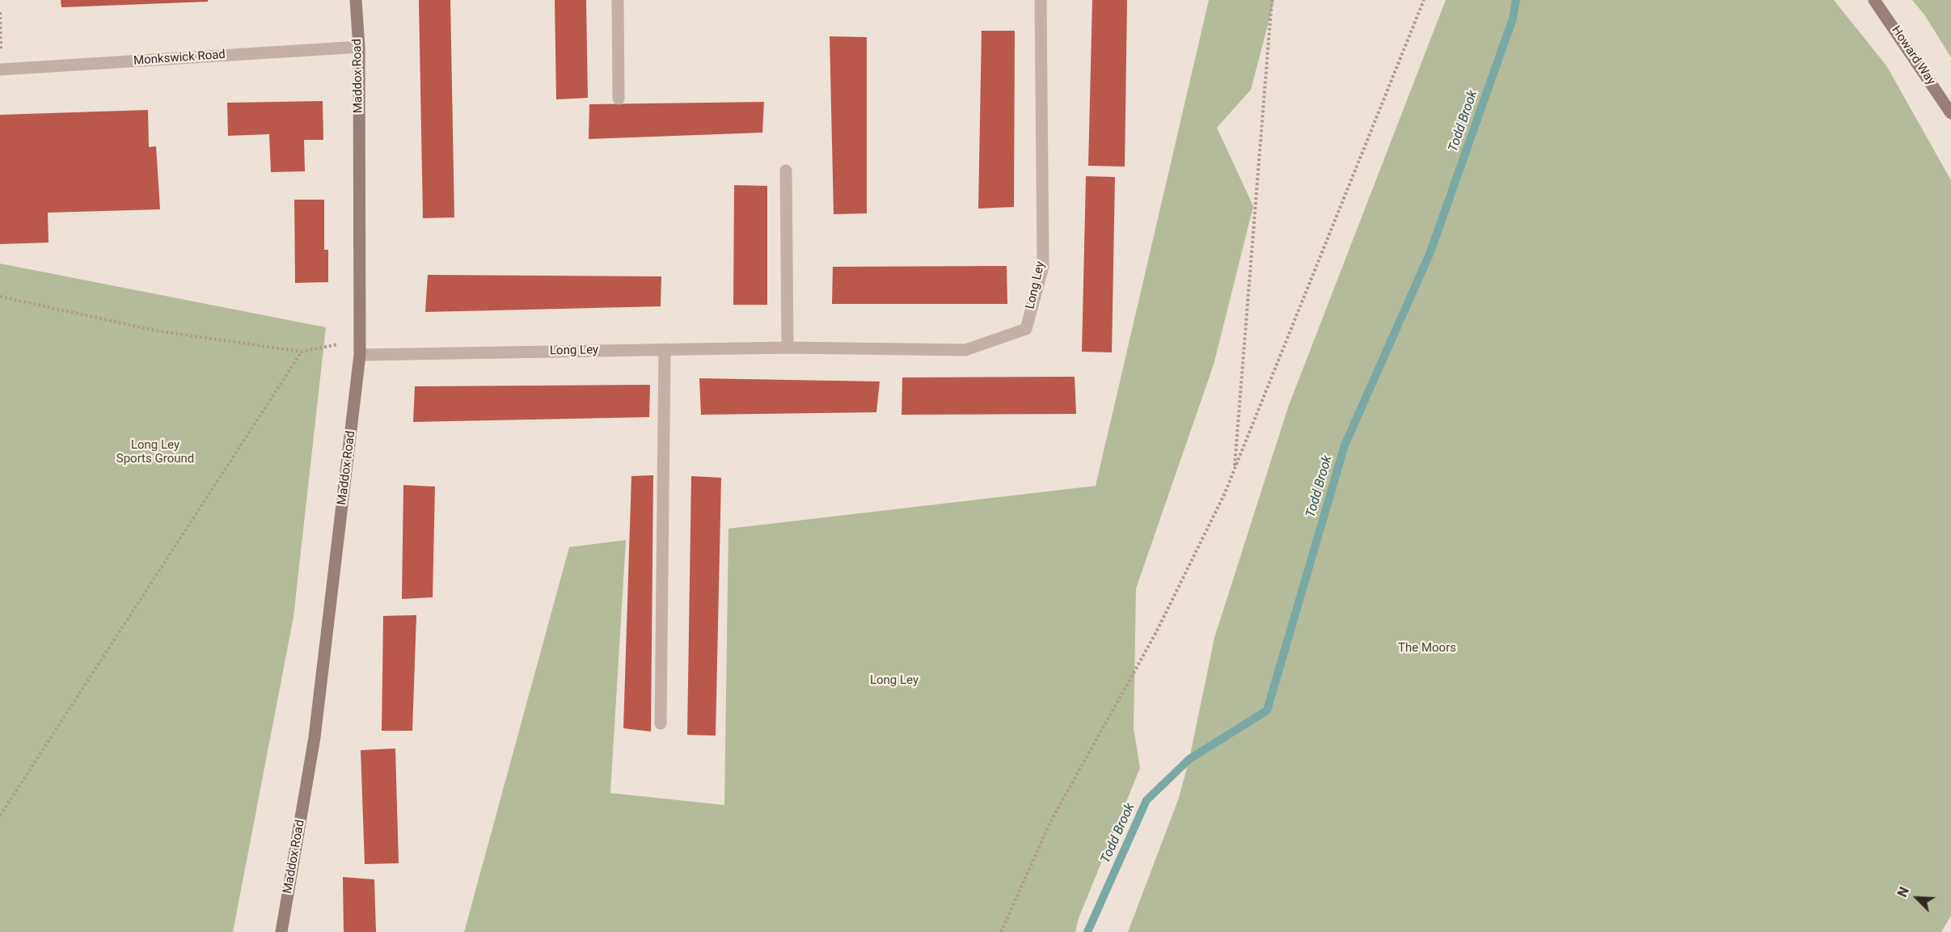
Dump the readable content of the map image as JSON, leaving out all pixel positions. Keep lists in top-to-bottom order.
{
  "streets": {
    "street": [
      "Howard Way",
      "Monkswick Road",
      "Maddox Road",
      "Long Ley"
    ]
  },
  "crossings": [
    ["Monkswick Road", "Maddox Road"],
    ["Maddox Road", "Long Ley"]
  ],
  "water": ["Todd Brook"],
  "parks": ["Long Ley Sports Ground", "The Moors", "Long Ley"],
  "north": "top left"
}
